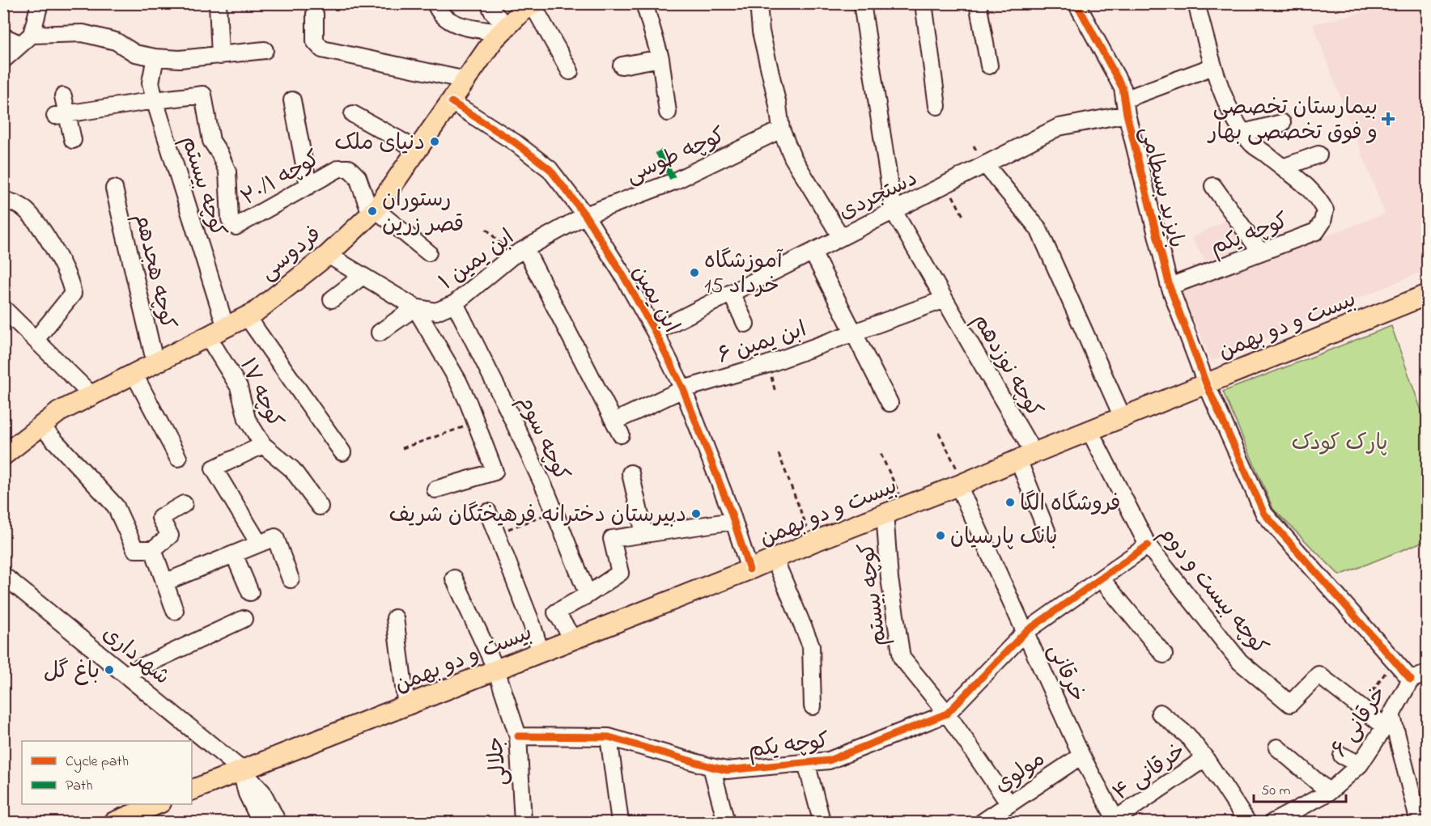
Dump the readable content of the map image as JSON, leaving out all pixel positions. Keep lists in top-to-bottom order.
{
  "streets": {
    "main road": ["فردوسی", "بیست و دو بهمن"],
    "street": [
      "کوچه طوسی",
      "کوچه ۲۰/۱",
      "کوچه بیستم",
      "بایزید بسطامی",
      "دستجردی",
      "کوچه یکم",
      "ابن یمین ۱",
      "کوچه هجدهم",
      "ابن یمین",
      "ابن یمین ۶",
      "کوچه نوزدهم",
      "۱۷ کوچه",
      "کوچه سوم",
      "کوچه بیست و دوم",
      "شهرداری",
      "خرقانی",
      "خرقانی ۶",
      "جلالی",
      "مولوی",
      "خرقانی ۴"
    ]
  },
  "crossings": [
    ["کوچه طوسی", "ابن یمین ۱"],
    ["کوچه طوسی", "ابن یمین"],
    ["کوچه ۲۰/۱", "کوچه بیستم"],
    ["کوچه ۲۰/۱", "فردوسی"],
    ["کوچه بیستم", "کوچه یکم"],
    ["کوچه بیستم", "فردوسی"],
    ["کوچه بیستم", "بیست و دو بهمن"],
    ["کوچه بیستم", "مولوی"],
    ["بایزید بسطامی", "دستجردی"],
    ["بایزید بسطامی", "کوچه یکم"],
    ["بایزید بسطامی", "بیست و دو بهمن"],
    ["بایزید بسطامی", "خرقانی ۶"],
    ["دستجردی", "ابن یمین"],
    ["دستجردی", "کوچه نوزدهم"],
    ["کوچه یکم", "کوچه بیست و دوم"],
    ["کوچه یکم", "خرقانی"],
    ["کوچه یکم", "جلالی"],
    ["فردوسی", "کوچه هجدهم"],
    ["فردوسی", "ابن یمین"],
    ["فردوسی", "۱۷ کوچه"],
    ["ابن یمین ۱", "ابن یمین"],
    ["ابن یمین ۱", "ابن یمین ۶"],
    ["ابن یمین ۱", "کوچه سوم"],
    ["ابن یمین", "بیست و دو بهمن"],
    ["ابن یمین", "ابن یمین ۶"],
    ["بیست و دو بهمن", "کوچه نوزدهم"],
    ["بیست و دو بهمن", "کوچه بیست و دوم"],
    ["بیست و دو بهمن", "شهرداری"],
    ["بیست و دو بهمن", "خرقانی"],
    ["بیست و دو بهمن", "جلالی"],
    ["ابن یمین ۶", "کوچه نوزدهم"],
    ["کوچه بیست و دوم", "خرقانی ۶"],
    ["خرقانی", "مولوی"],
    ["خرقانی", "خرقانی ۴"]
  ],
  "parks": ["پارک کودک"],
  "places": {
    "health": ["بیمارستان تخصصی و فوق تخصصی بهار"],
    "other": [
      "دنیای ملک",
      "رستوران قصر زرین",
      "آموزشگاه 15 خرداد",
      "فروشگاه الگا",
      "دبیرستان دخترانه فرهیختگان شریف",
      "بانک پارسیان",
      "باغ گل"
    ]
  },
  "legend": ["Cycle path", "Path"],
  "scale_bar": "50 m"
}
